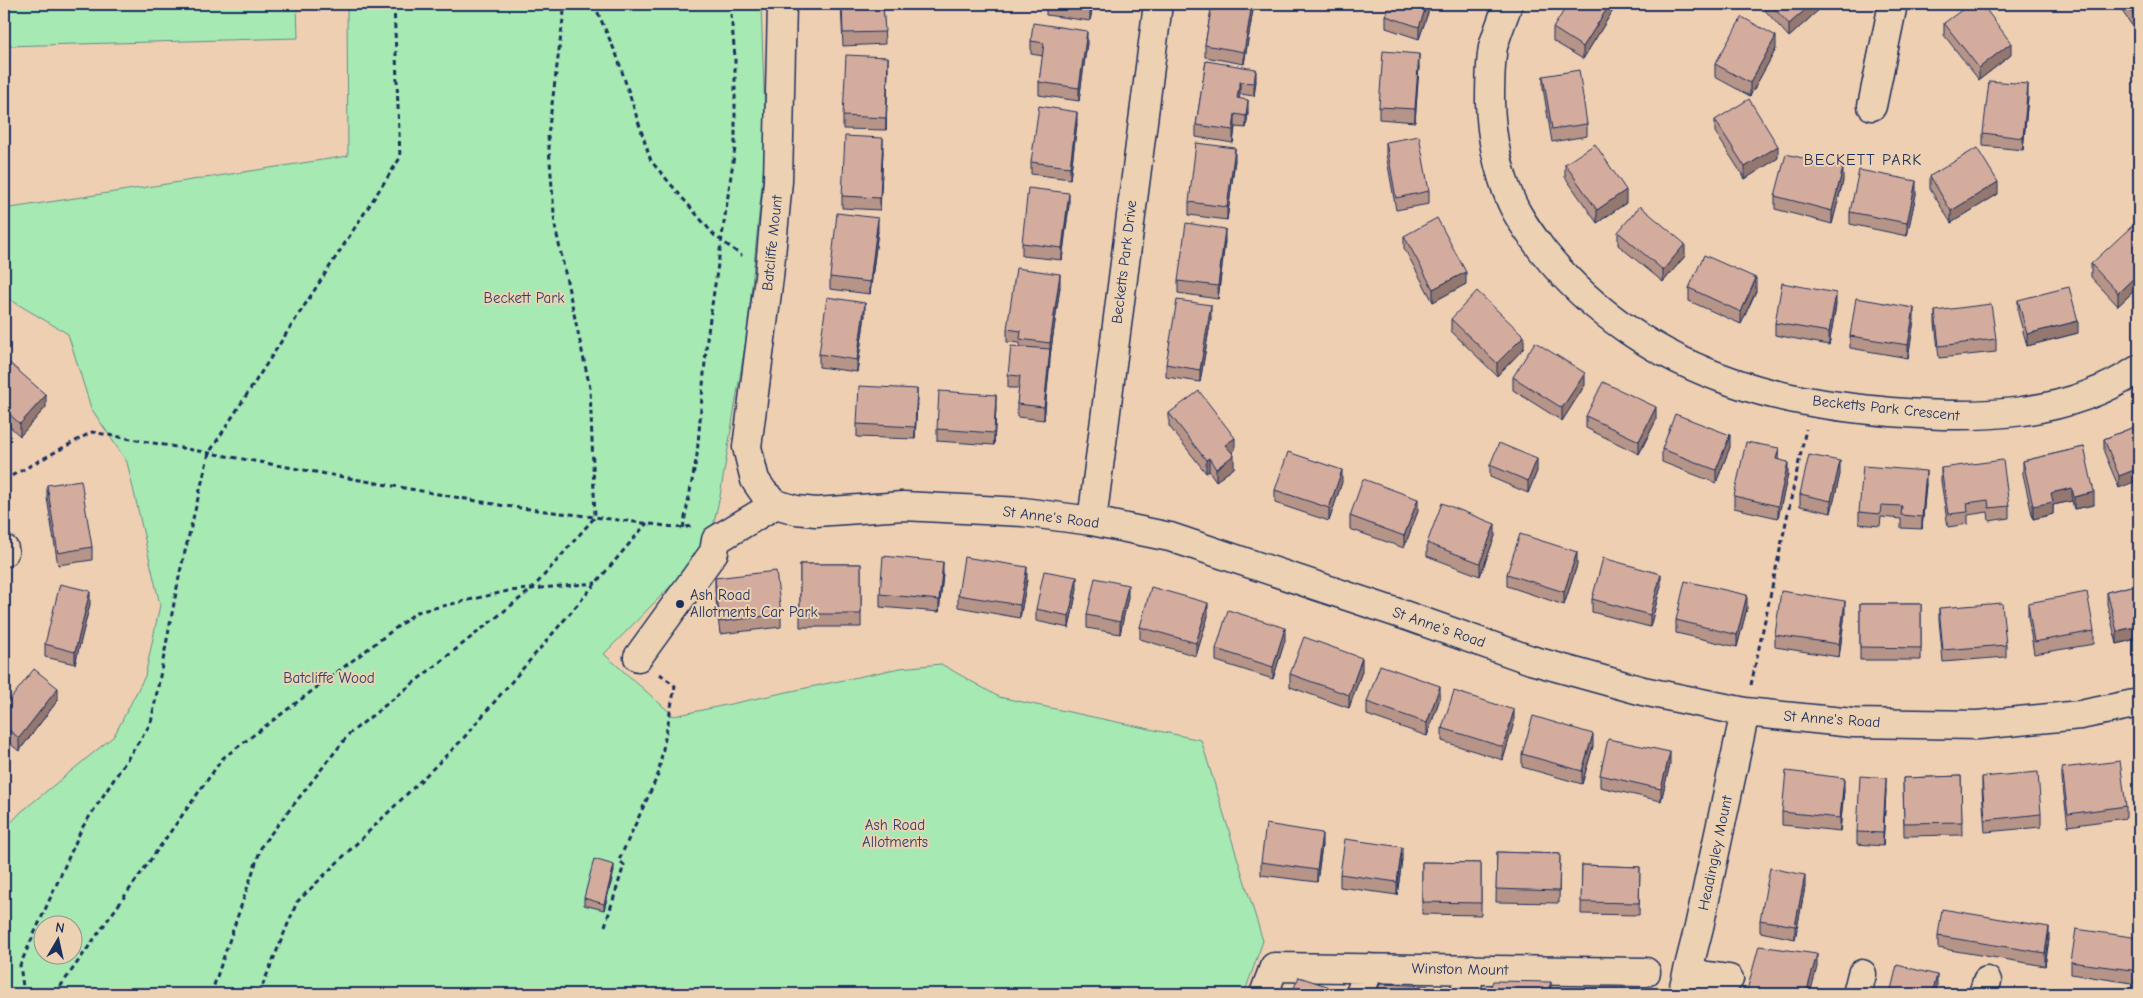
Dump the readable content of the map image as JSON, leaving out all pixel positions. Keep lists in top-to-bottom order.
{
  "streets": {
    "street": [
      "Batcliffe Mount",
      "Becketts Park Drive",
      "Becketts Park Crescent",
      "St Anne's Road",
      "Headingley Mount",
      "Winston Mount"
    ]
  },
  "crossings": [
    ["Batcliffe Mount", "St Anne's Road"],
    ["Becketts Park Drive", "St Anne's Road"],
    ["St Anne's Road", "Headingley Mount"]
  ],
  "districts": ["BECKETT PARK"],
  "parks": ["Beckett Park", "Batcliffe Wood", "Ash Road Allotments"],
  "places": ["Ash Road Allotments Car Park"],
  "north": "top"
}
